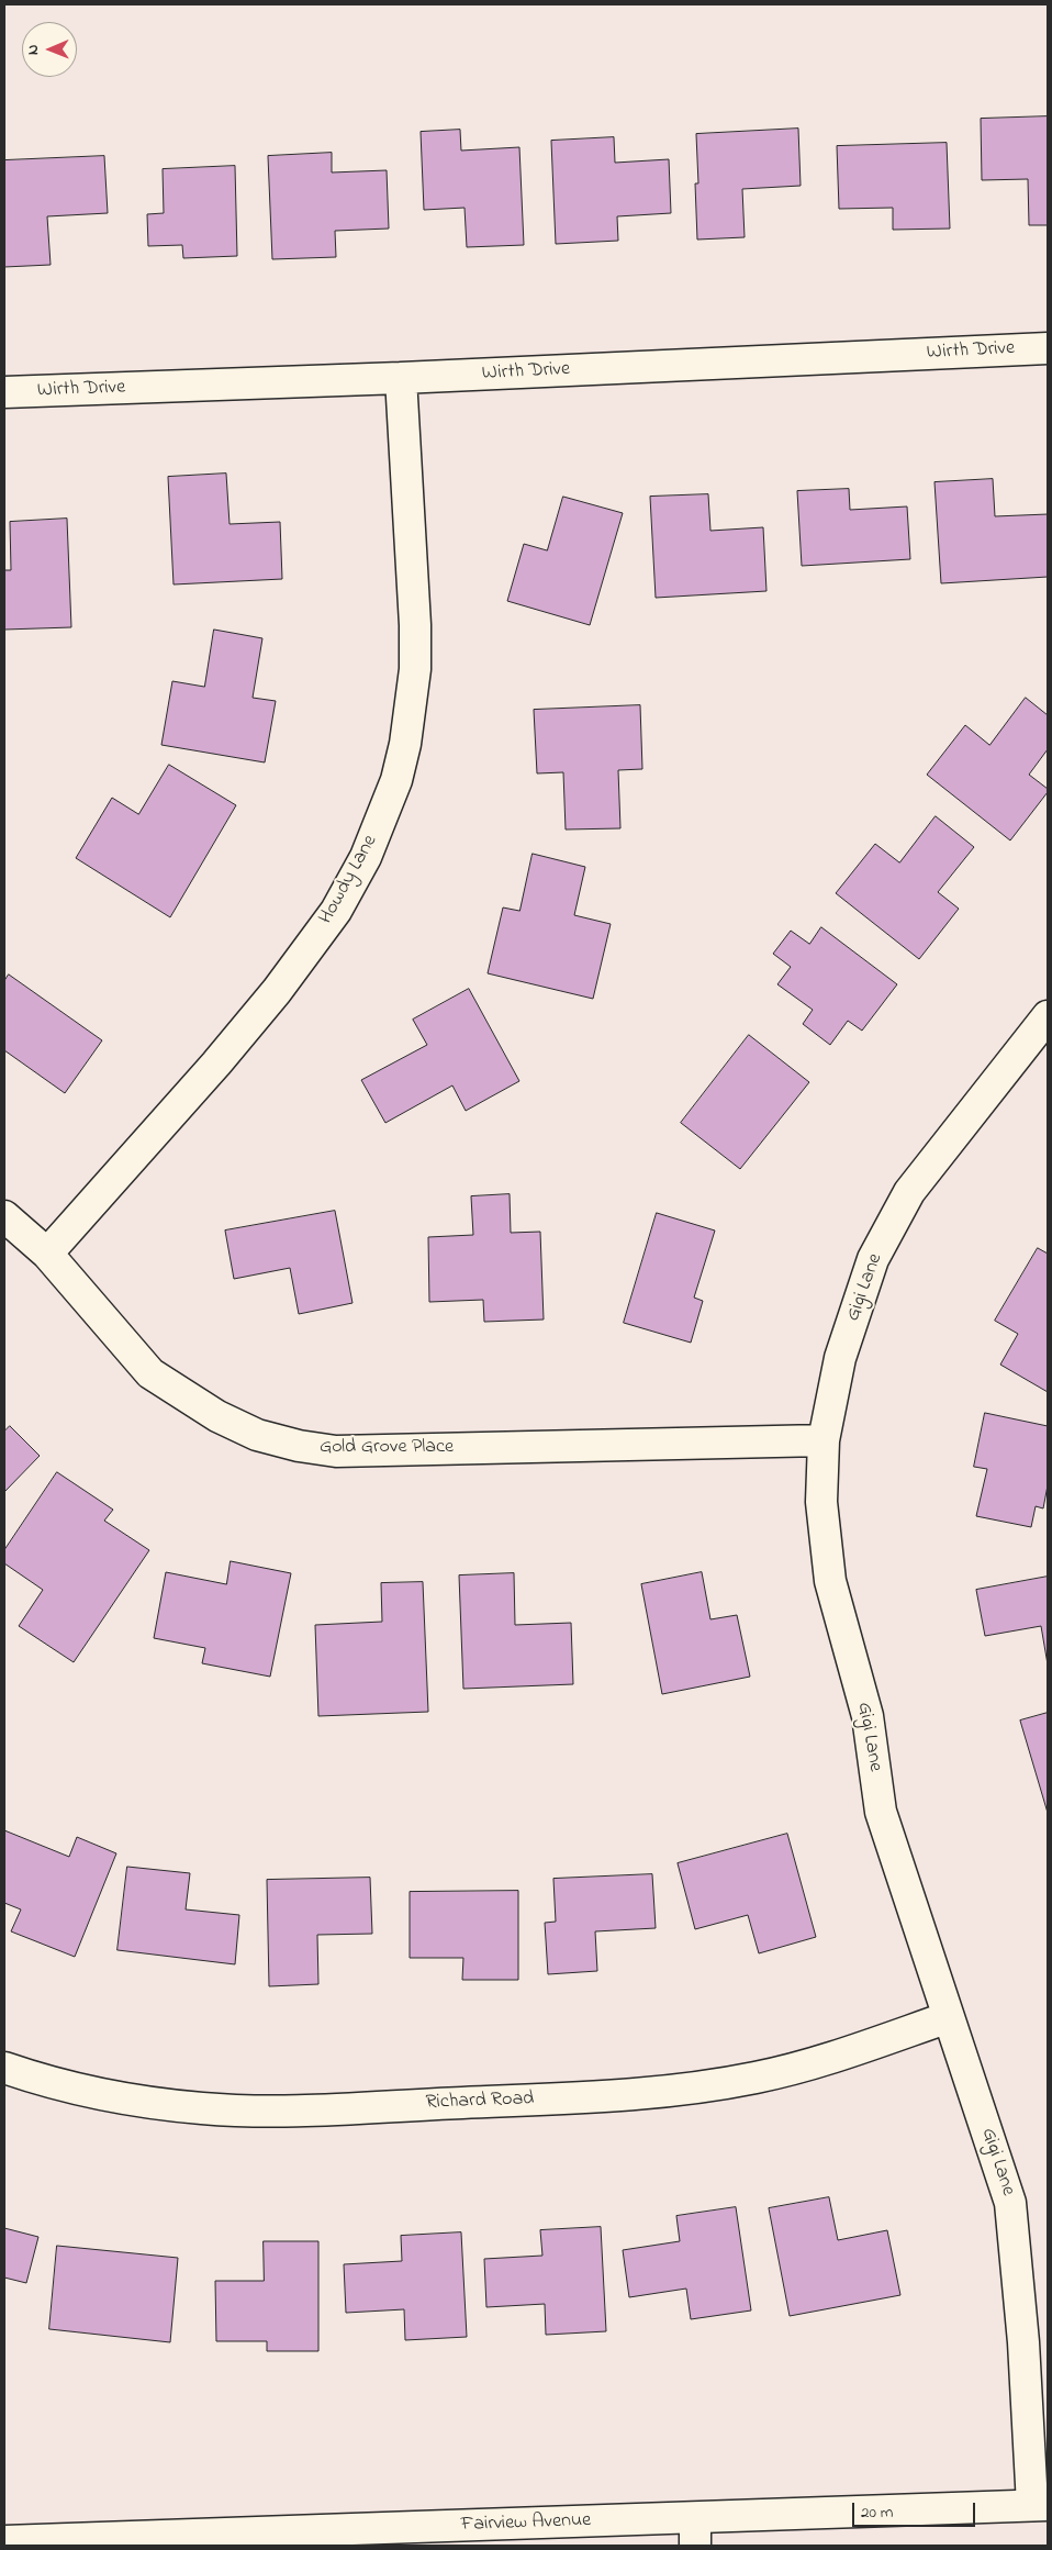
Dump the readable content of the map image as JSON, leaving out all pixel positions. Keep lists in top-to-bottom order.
{
  "streets": {
    "street": [
      "Wirth Drive",
      "Howdy Lane",
      "Gigi Lane",
      "Gold Grove Place",
      "Richard Road",
      "Fairview Avenue"
    ]
  },
  "crossings": [
    ["Wirth Drive", "Howdy Lane"],
    ["Howdy Lane", "Gold Grove Place"],
    ["Gigi Lane", "Gold Grove Place"],
    ["Gigi Lane", "Richard Road"],
    ["Gigi Lane", "Fairview Avenue"]
  ],
  "scale_bar": "20 m",
  "north": "left"
}
